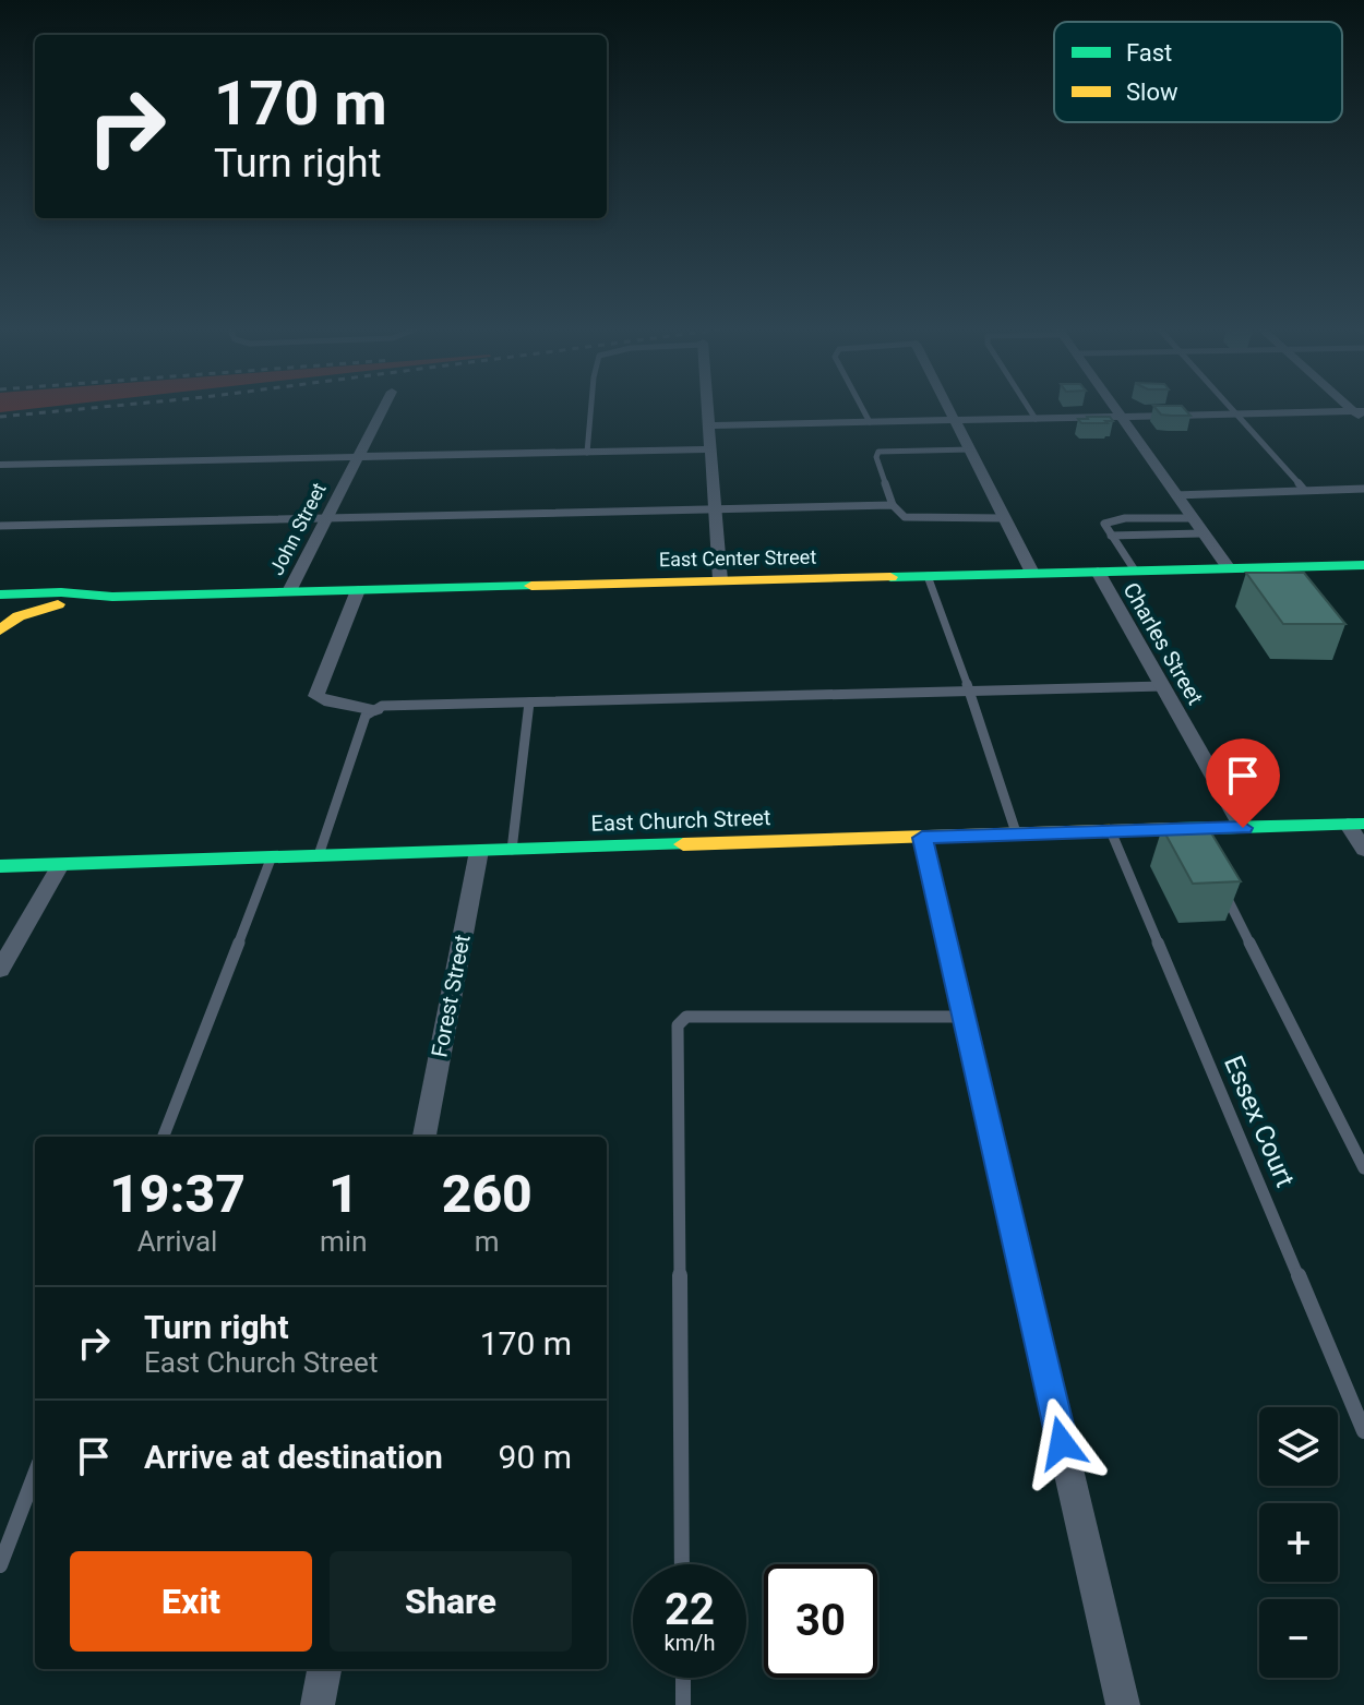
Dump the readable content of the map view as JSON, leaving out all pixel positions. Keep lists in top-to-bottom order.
{
  "streets": {
    "main road": ["East Center Street", "East Church Street"],
    "street": ["John Street", "Charles Street", "Forest Street"],
    "lane": ["Essex Court"]
  },
  "crossings": [
    ["John Street", "East Center Street"],
    ["East Center Street", "Charles Street"],
    ["Charles Street", "East Church Street"],
    ["East Church Street", "Forest Street"],
    ["East Church Street", "Essex Court"]
  ],
  "legend": ["Fast", "Slow"],
  "page": {
    "turn": ["170 m", "Turn right"],
    "eta": [
      "19:37",
      "Arrival",
      "1",
      "min",
      "260",
      "m"
    ],
    "list": [
      {
        "name": "Turn right",
        "note": "East Church Street",
        "value": "170 m"
      },
      {
        "name": "Arrive at destination",
        "value": "90 m"
      }
    ],
    "map_buttons": ["+", "−"],
    "buttons": ["Exit", "Share"],
    "speed": "22 km/h",
    "limit": "30"
  }
}
